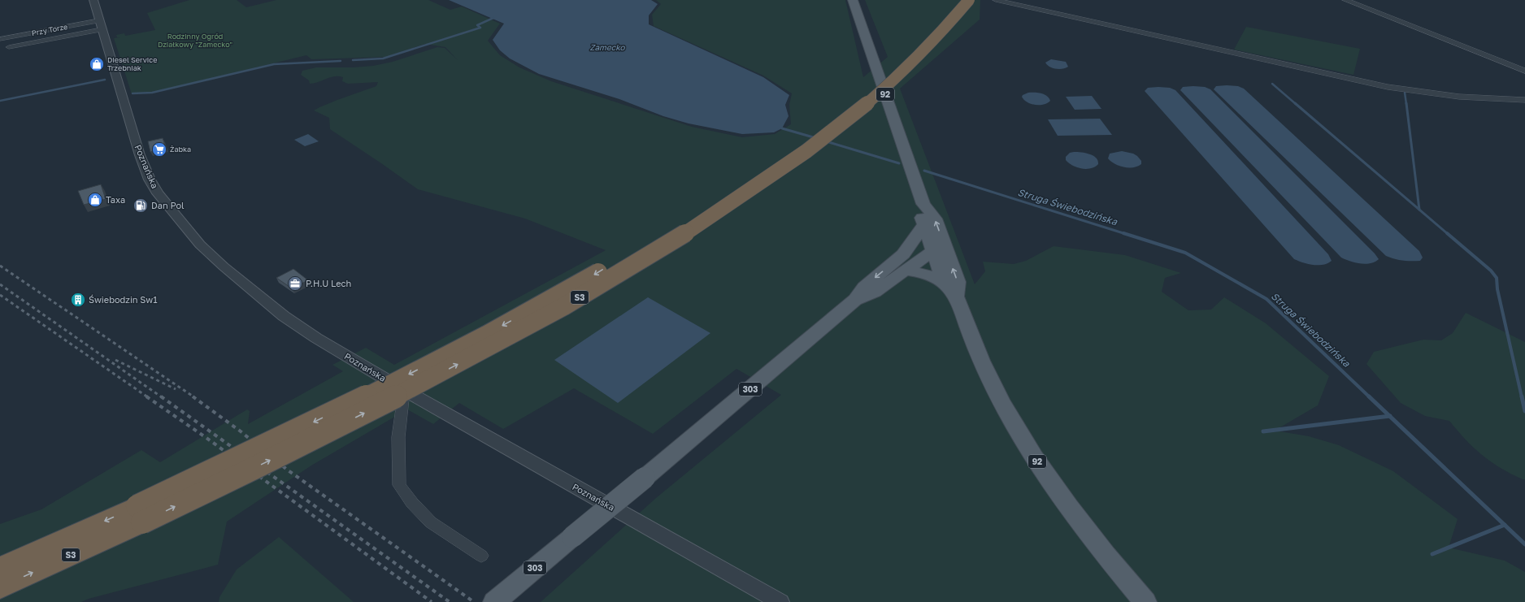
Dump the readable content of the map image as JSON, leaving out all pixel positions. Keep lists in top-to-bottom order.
{
  "streets": {
    "highway": ["S3"],
    "main road": ["92", "303"],
    "street": ["Przy Torze", "Poznańska"]
  },
  "crossings": [
    ["Przy Torze", "Poznańska"],
    ["92", "303"]
  ],
  "water": ["Zamecko", "Struga Świebodzińska"],
  "parks": ["Rodzinny Ogród Działkowy \"Zamecko\""],
  "places": {
    "shop": ["Diesel Service Trzebniak", "Taxa"],
    "supermarket": ["Żabka"],
    "fuel station": ["Dan Pol"],
    "office": ["P.H.U Lech"],
    "building": ["Świebodzin Sw1"]
  }
}
